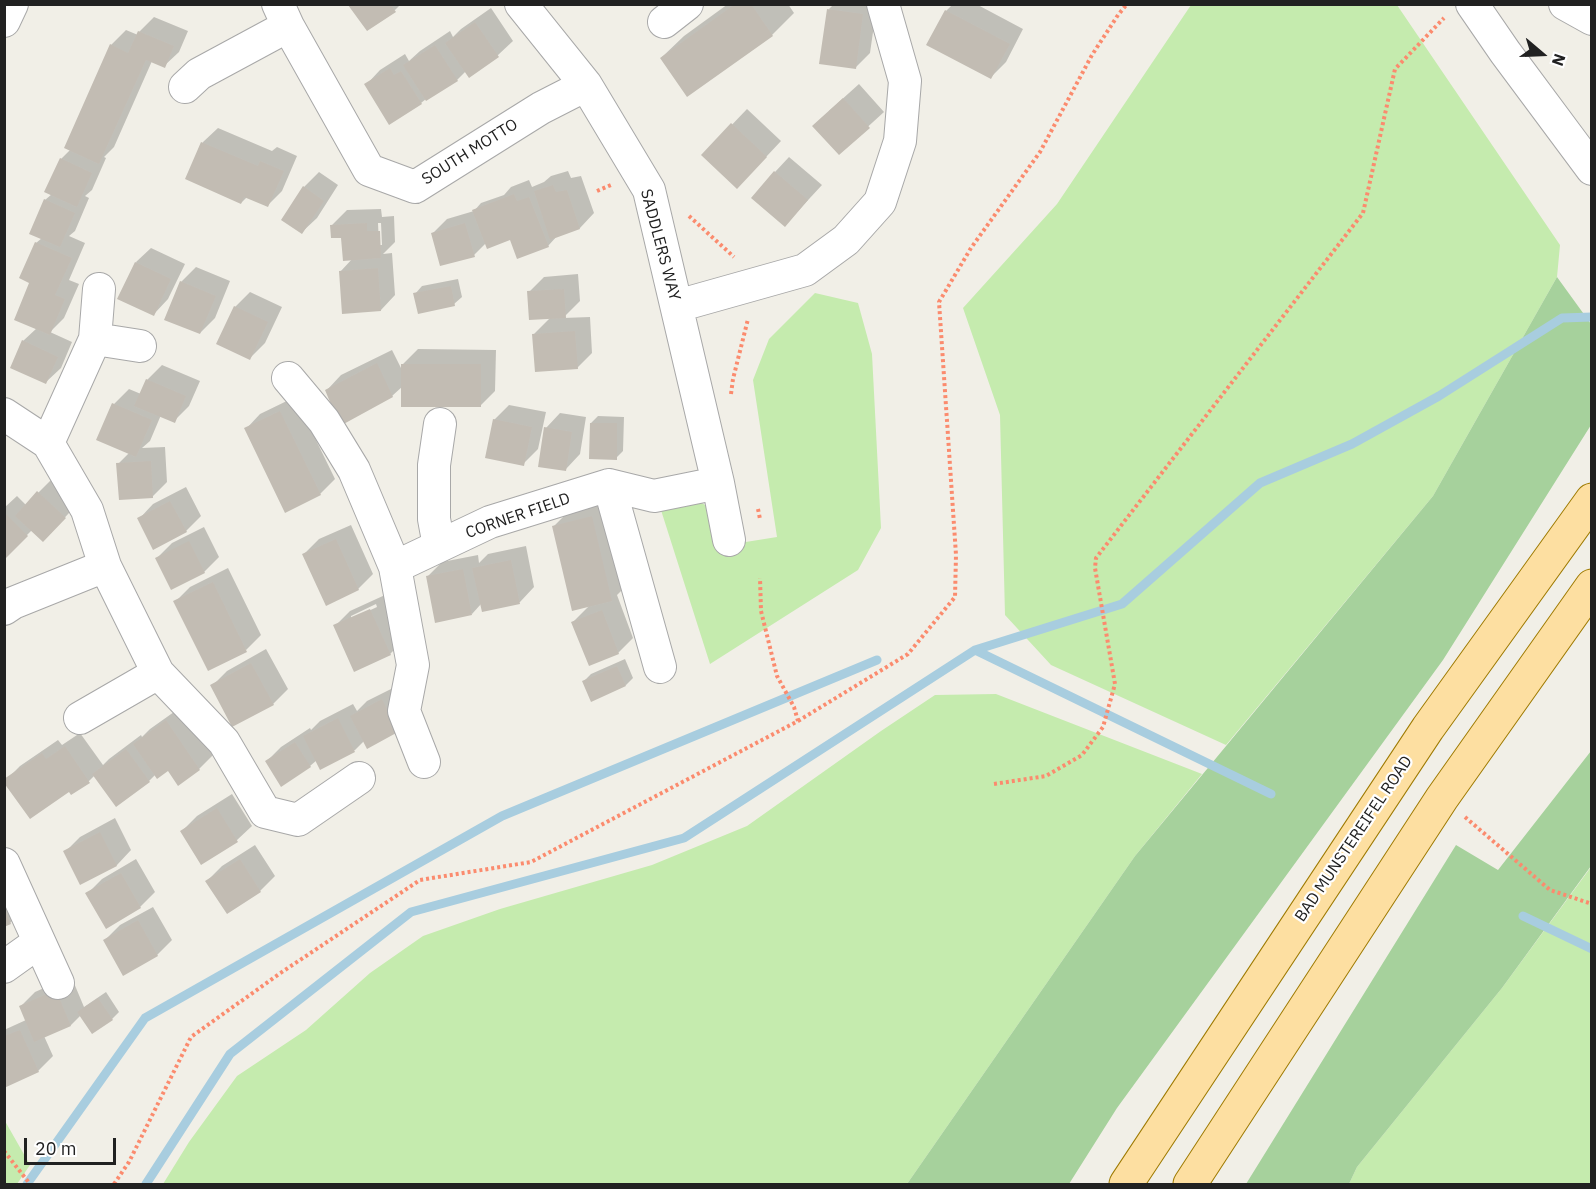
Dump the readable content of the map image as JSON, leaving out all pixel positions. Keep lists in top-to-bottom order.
{
  "streets": {
    "main road": ["BAD MUNSTEREIFEL ROAD"],
    "street": ["SOUTH MOTTO", "SADDLERS WAY", "CORNER FIELD"]
  },
  "crossings": [
    ["SOUTH MOTTO", "SADDLERS WAY"]
  ],
  "scale_bar": "20 m",
  "north": "right"
}
